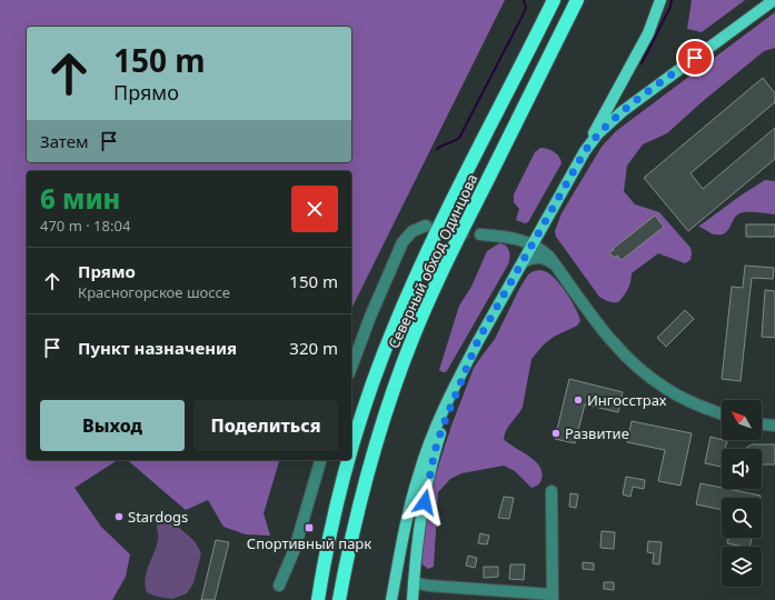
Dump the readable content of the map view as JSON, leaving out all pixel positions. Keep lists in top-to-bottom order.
{
  "streets": {
    "highway": ["Северный обход Одинцова"]
  },
  "places": {
    "other": ["Ингосстрах", "Развитие", "Stardogs"],
    "transit": ["Спортивный парк"]
  },
  "north": "top left",
  "page": {
    "turn": ["150 m", "Прямо"],
    "then": "Затем",
    "heading": ["6 мин", "470 m · 18:04"],
    "list": [
      {
        "name": "Прямо",
        "note": "Красногорское шоссе",
        "value": "150 m"
      },
      {
        "name": "Пункт назначения",
        "value": "320 m"
      }
    ],
    "buttons": ["Выход", "Поделиться"]
  }
}
